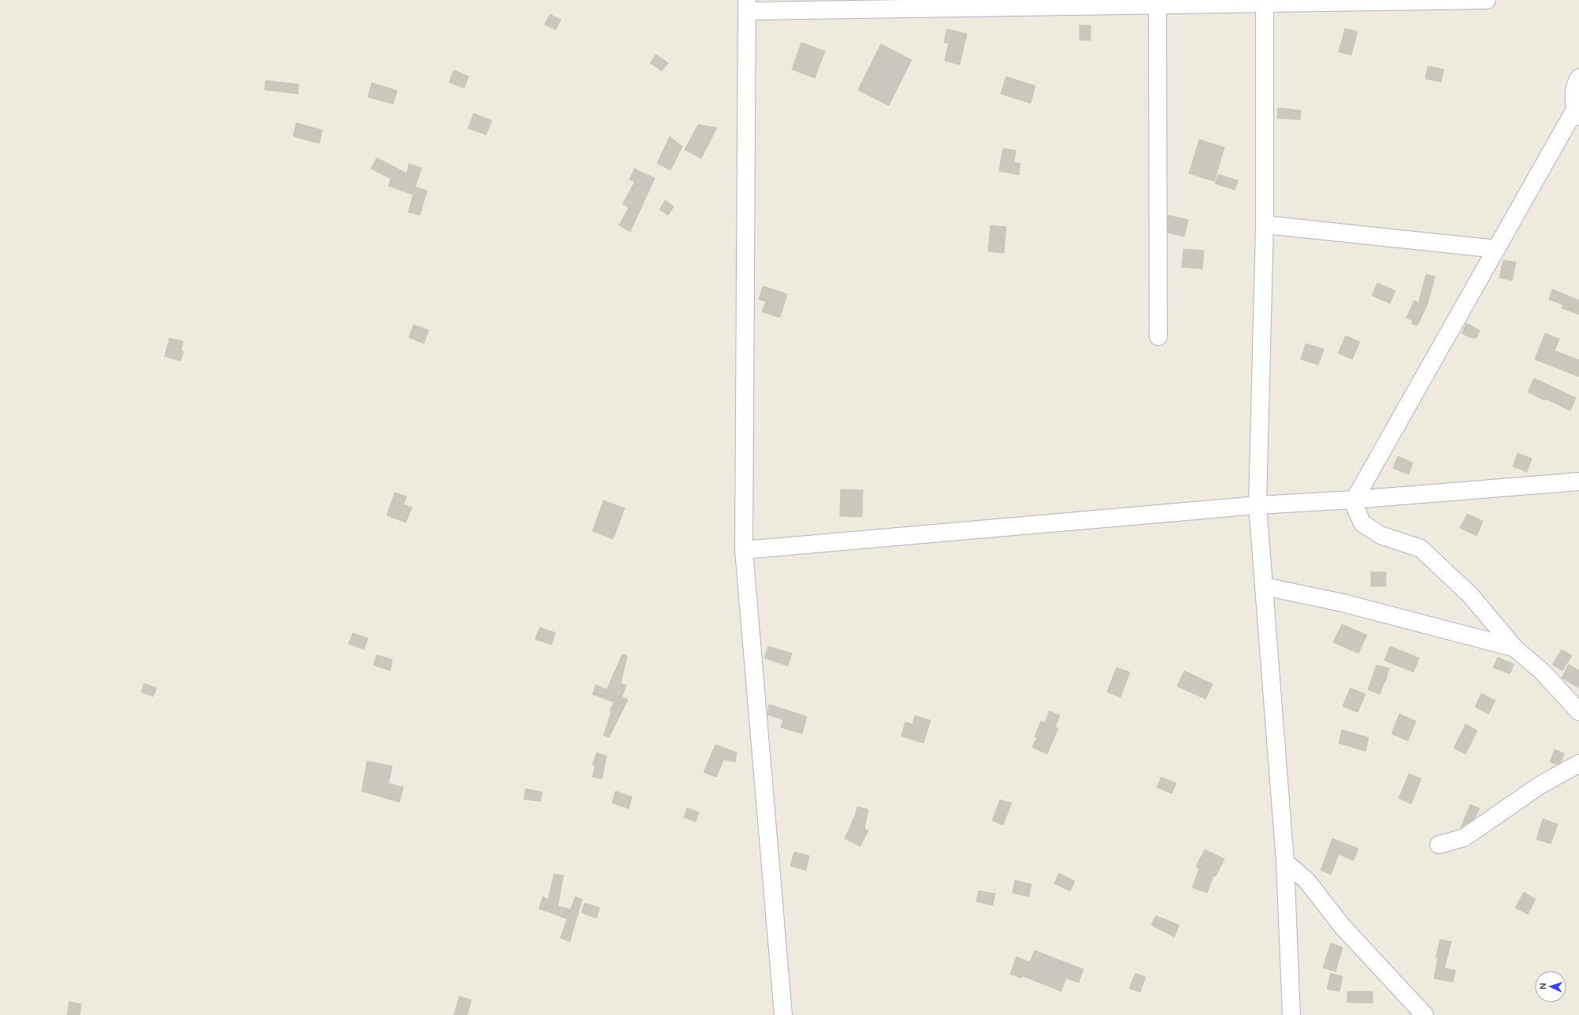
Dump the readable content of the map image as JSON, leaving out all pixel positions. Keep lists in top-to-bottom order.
{
  "north": "left"
}
